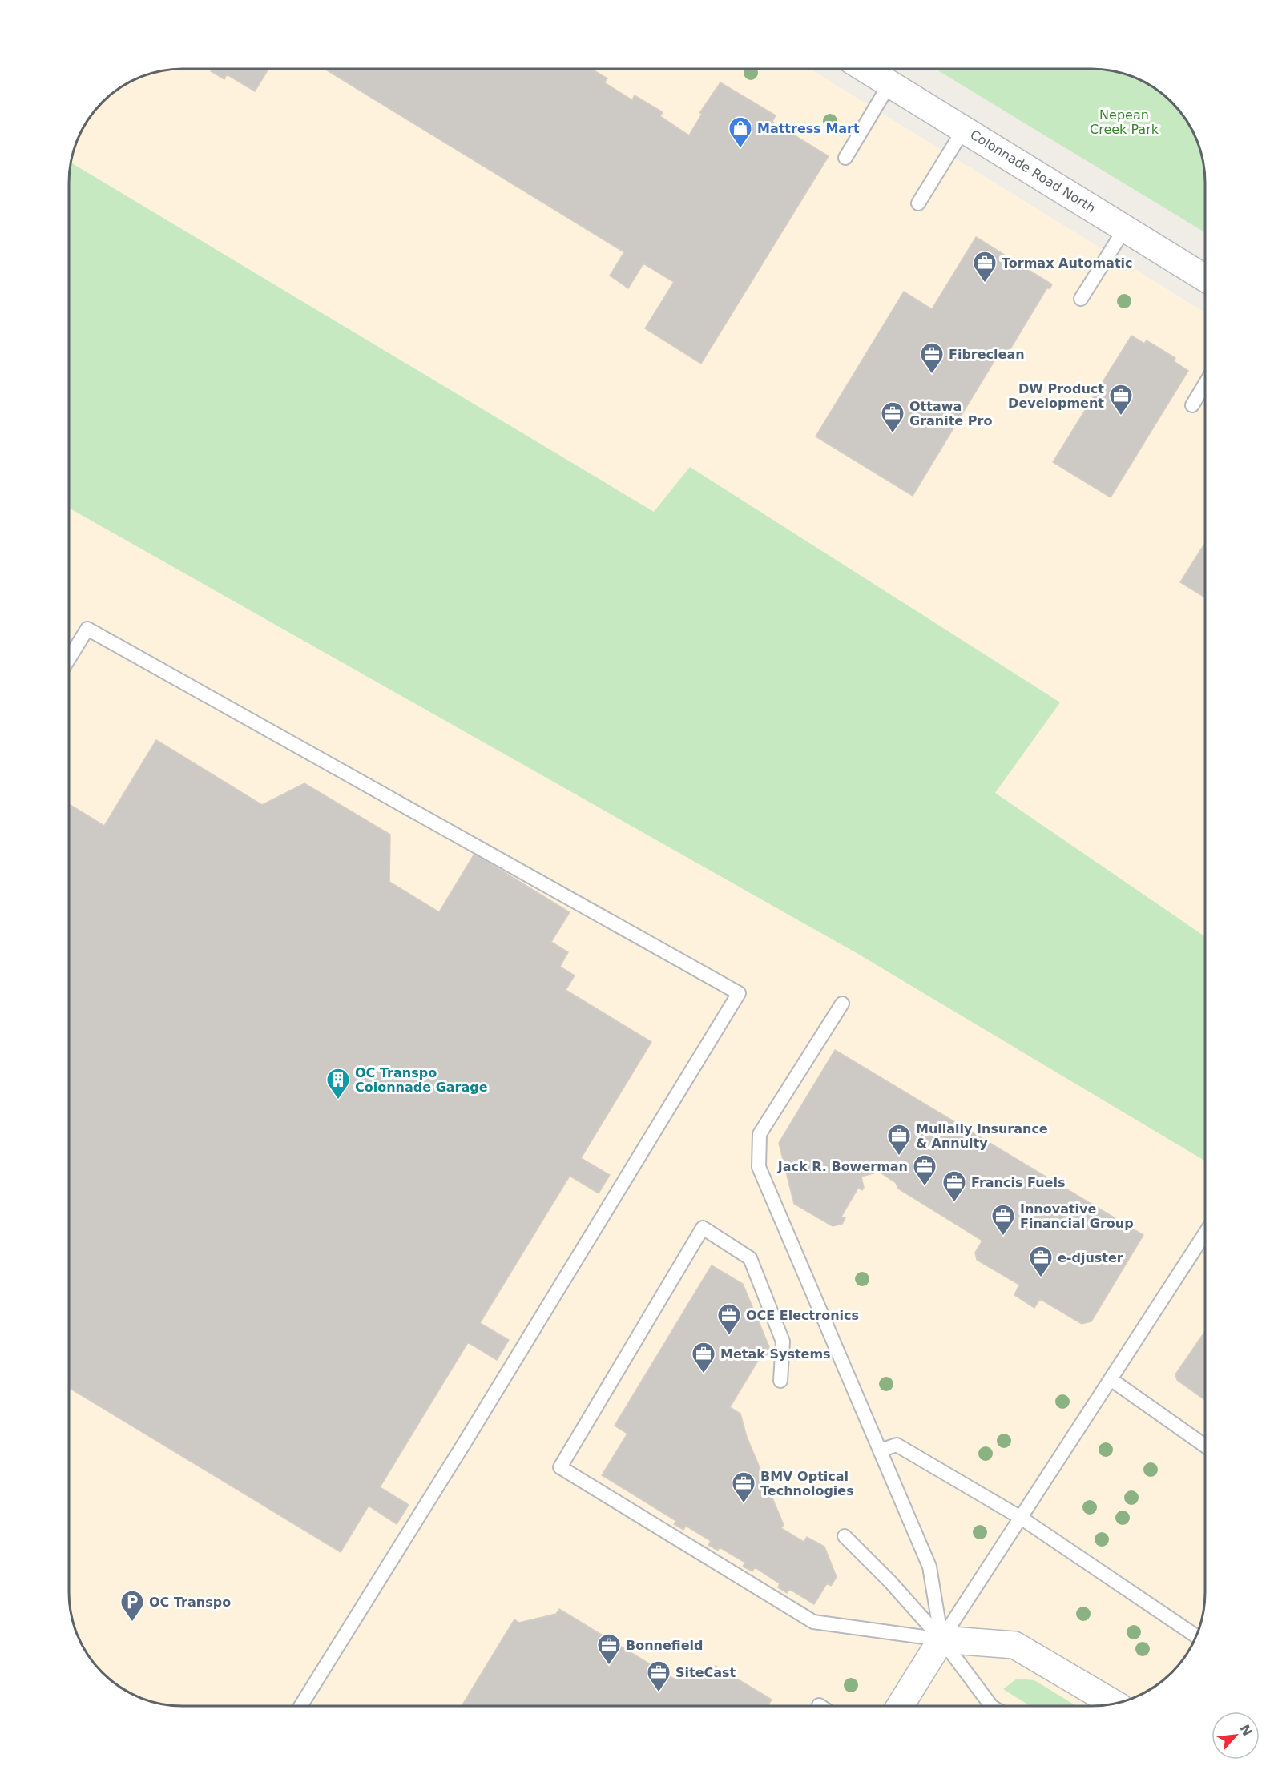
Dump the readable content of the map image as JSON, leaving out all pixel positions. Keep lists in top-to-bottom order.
{
  "streets": {
    "street": ["Colonnade Road North"]
  },
  "parks": ["Nepean Creek Park"],
  "places": {
    "shop": ["Mattress Mart"],
    "office": [
      "Tormax Automatic",
      "Fibreclean",
      "DW Product Development",
      "Ottawa Granite Pro",
      "Mullally Insurance & Annuity",
      "Jack R. Bowerman",
      "Francis Fuels",
      "Innovative Financial Group",
      "e-djuster",
      "OCE Electronics",
      "Metak Systems",
      "BMV Optical Technologies",
      "Bonnefield",
      "SiteCast"
    ],
    "building": ["OC Transpo Colonnade Garage"],
    "parking": ["OC Transpo"]
  },
  "north": "top right"
}
